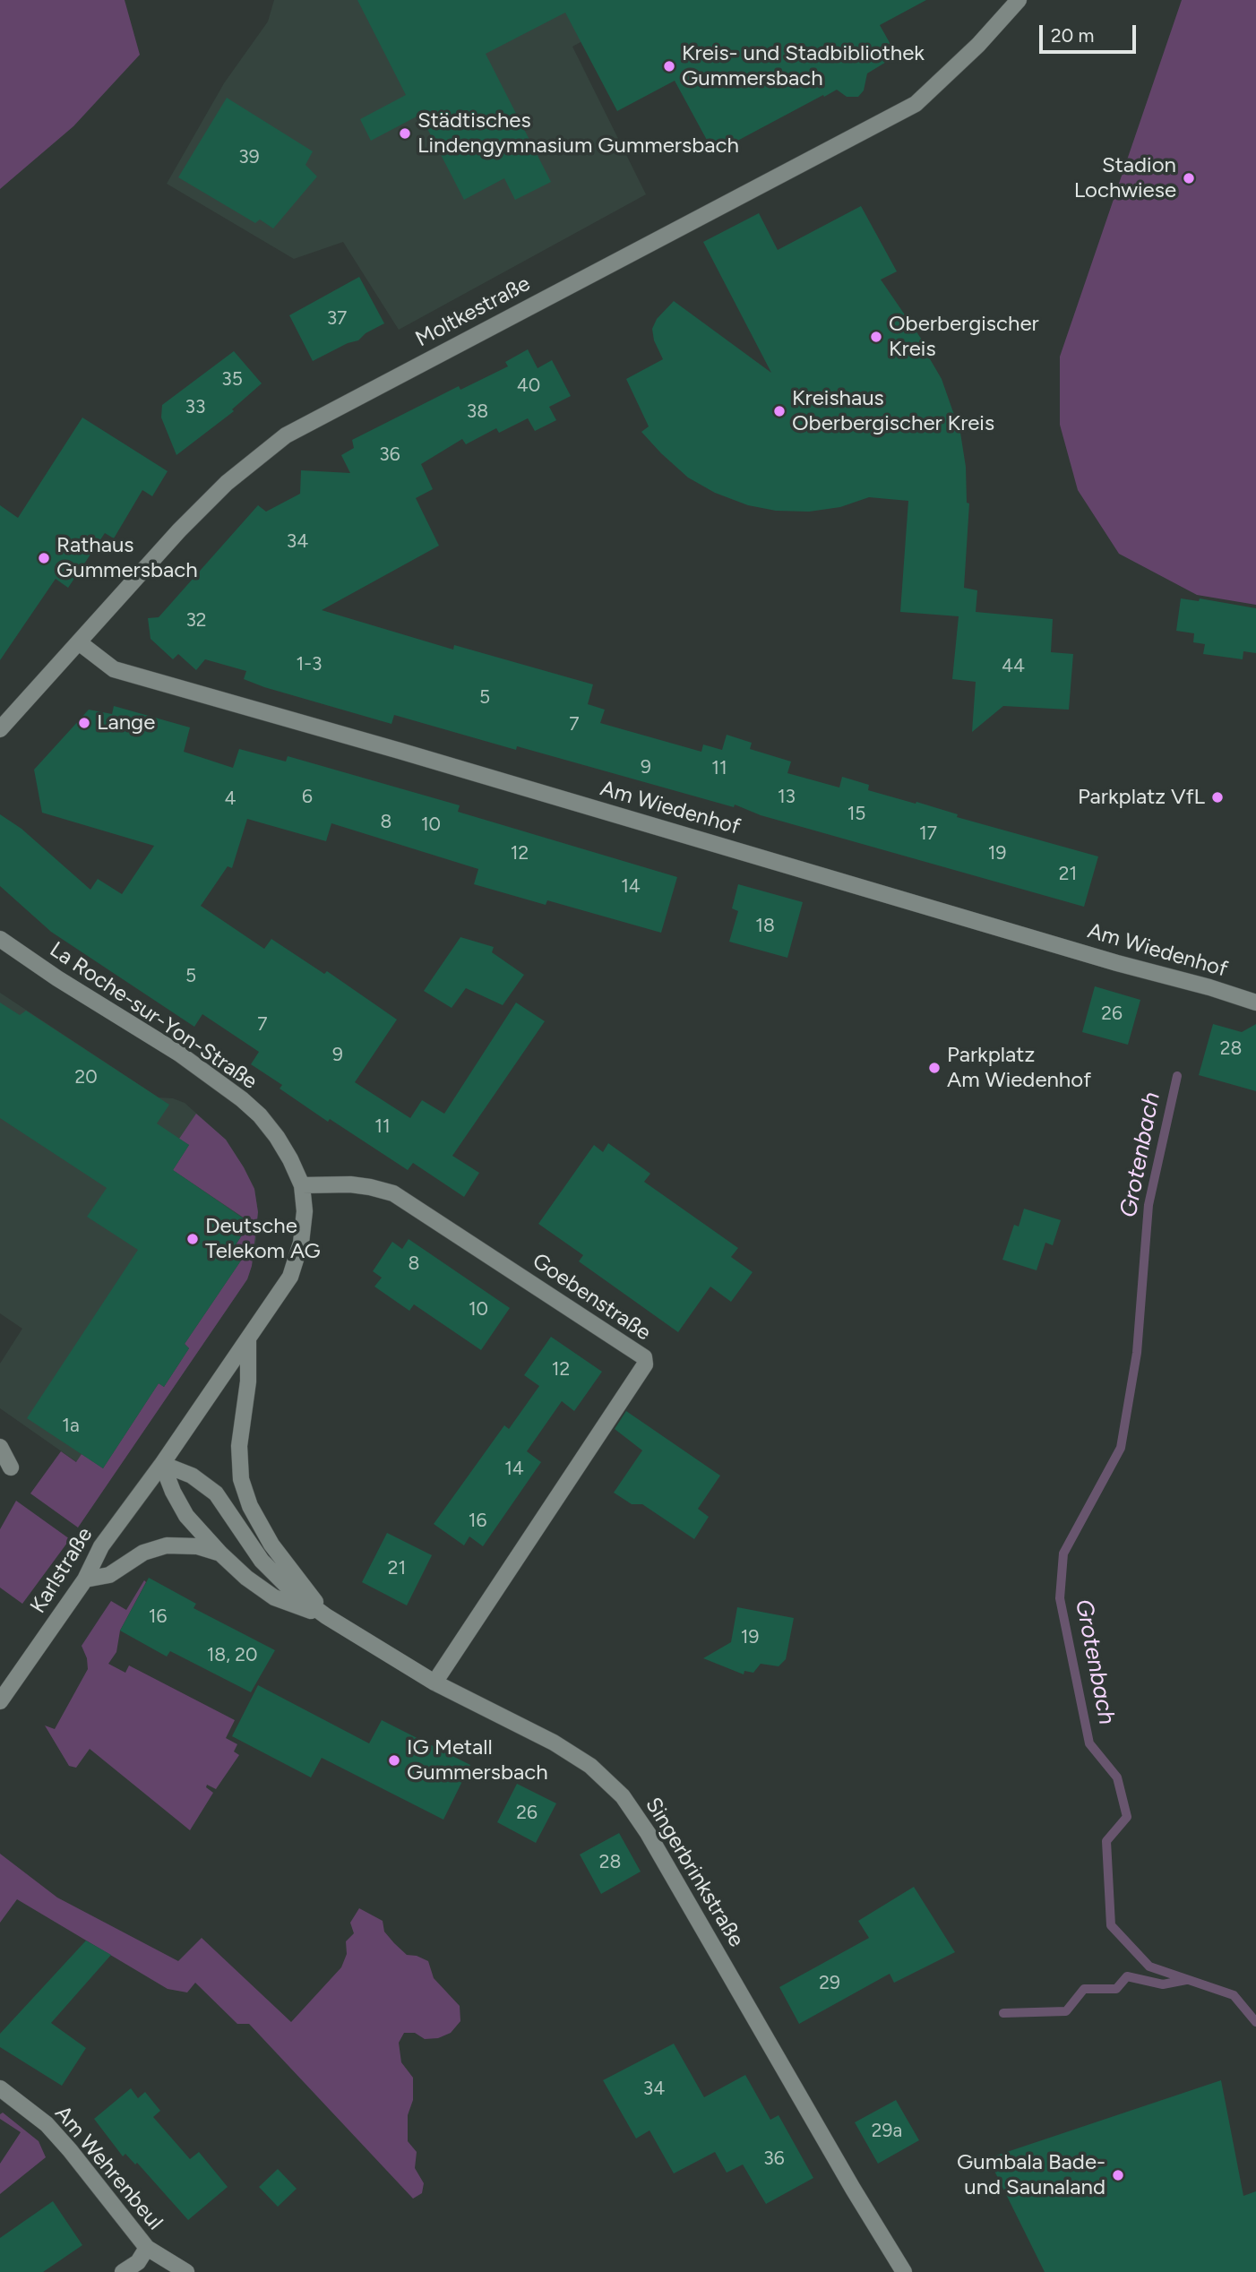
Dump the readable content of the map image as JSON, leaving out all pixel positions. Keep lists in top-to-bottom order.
{
  "streets": {
    "street": [
      "Moltkestraße",
      "Am Wiedenhof",
      "La Roche-sur-Yon-Straße",
      "Goebenstraße",
      "Karlstraße",
      "Singerbrinkstraße",
      "Am Wehrenbeul"
    ]
  },
  "crossings": [
    ["Moltkestraße", "Am Wiedenhof"],
    ["La Roche-sur-Yon-Straße", "Goebenstraße"],
    ["La Roche-sur-Yon-Straße", "Karlstraße"],
    ["La Roche-sur-Yon-Straße", "Singerbrinkstraße"],
    ["Goebenstraße", "Singerbrinkstraße"],
    ["Karlstraße", "Singerbrinkstraße"]
  ],
  "water": ["Grotenbach"],
  "places": [
    "Kreis- und Stadbibliothek Gummersbach",
    "Städtisches Lindengymnasium Gummersbach",
    "Stadion Lochwiese",
    "Oberbergischer Kreis",
    "Kreishaus Oberbergischer Kreis",
    "Rathaus Gummersbach",
    "Lange",
    "Parkplatz VfL",
    "Parkplatz Am Wiedenhof",
    "Deutsche Telekom AG",
    "IG Metall Gummersbach",
    "Gumbala Bade- und Saunaland"
  ],
  "house_numbers": [
    "39",
    "37",
    "35",
    "40",
    "33",
    "38",
    "36",
    "34",
    "32",
    "1-3",
    "44",
    "5",
    "7",
    "9",
    "11",
    "6",
    "13",
    "4",
    "15",
    "8",
    "10",
    "17",
    "12",
    "19",
    "21",
    "14",
    "18",
    "5",
    "26",
    "7",
    "28",
    "9",
    "20",
    "11",
    "8",
    "10",
    "12",
    "1a",
    "14",
    "16",
    "21",
    "16",
    "19",
    "18, 20",
    "26",
    "28",
    "29",
    "34",
    "29a",
    "36"
  ],
  "scale_bar": "20 m"
}
